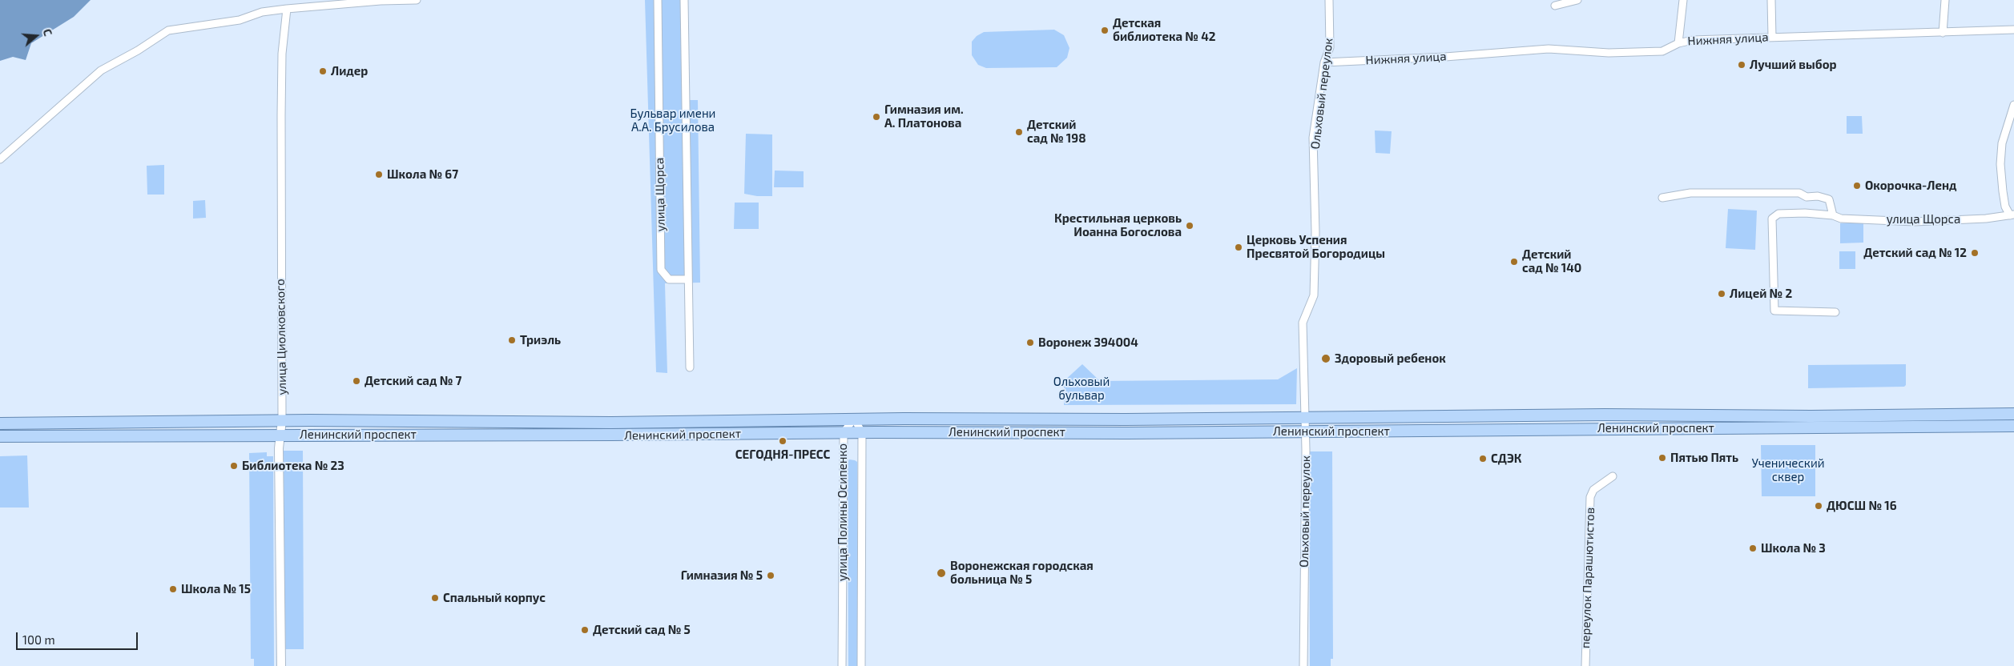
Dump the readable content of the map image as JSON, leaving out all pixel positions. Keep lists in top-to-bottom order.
{
  "streets": {
    "main road": ["Ленинский проспект"],
    "street": [
      "Нижняя улица",
      "Ольховый переулок",
      "улица Щорса",
      "улица Циолковского",
      "улица Полины Осипенко",
      "переулок Парашютистов"
    ]
  },
  "crossings": [
    ["Нижняя улица", "Ольховый переулок"],
    ["Ольховый переулок", "Ленинский проспект"],
    ["улица Циолковского", "Ленинский проспект"],
    ["Ленинский проспект", "улица Полины Осипенко"]
  ],
  "parks": ["Бульвар имени А.А. Брусилова", "Ольховый бульвар", "Ученический сквер"],
  "places": [
    "Детская библиотека № 42",
    "Лучший выбор",
    "Лидер",
    "Гимназия им. А. Платонова",
    "Детский сад № 198",
    "Школа № 67",
    "Окорочка-Ленд",
    "Крестильная церковь Иоанна Богослова",
    "Церковь Успения Пресвятой Богородицы",
    "Детский сад № 12",
    "Детский сад № 140",
    "Лицей № 2",
    "Триэль",
    "Воронеж 394004",
    "Здоровый ребенок",
    "Детский сад № 7",
    "СЕГОДНЯ-ПРЕСС",
    "Пятью Пять",
    "СДЭК",
    "Библиотека № 23",
    "ДЮСШ № 16",
    "Школа № 3",
    "Воронежская городская больница № 5",
    "Гимназия № 5",
    "Школа № 15",
    "Спальный корпус",
    "Детский сад № 5"
  ],
  "scale_bar": "100 m",
  "north": "right"
}
